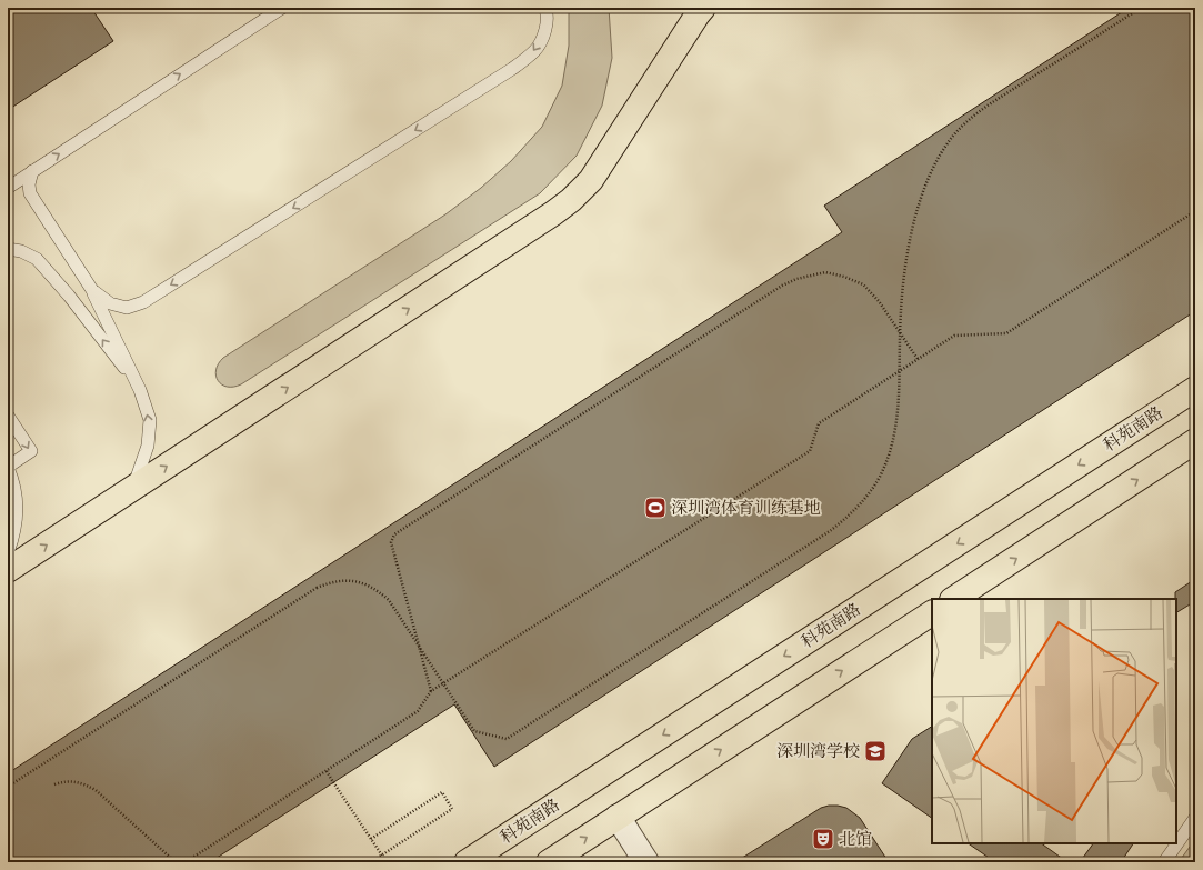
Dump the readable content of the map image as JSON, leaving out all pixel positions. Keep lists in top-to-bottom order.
{
  "streets": {
    "main road": ["科苑南路"]
  },
  "places": {
    "sports": ["深圳湾体育训练基地"],
    "school or university": ["深圳湾学校"],
    "theatre": ["北馆"]
  }
}
